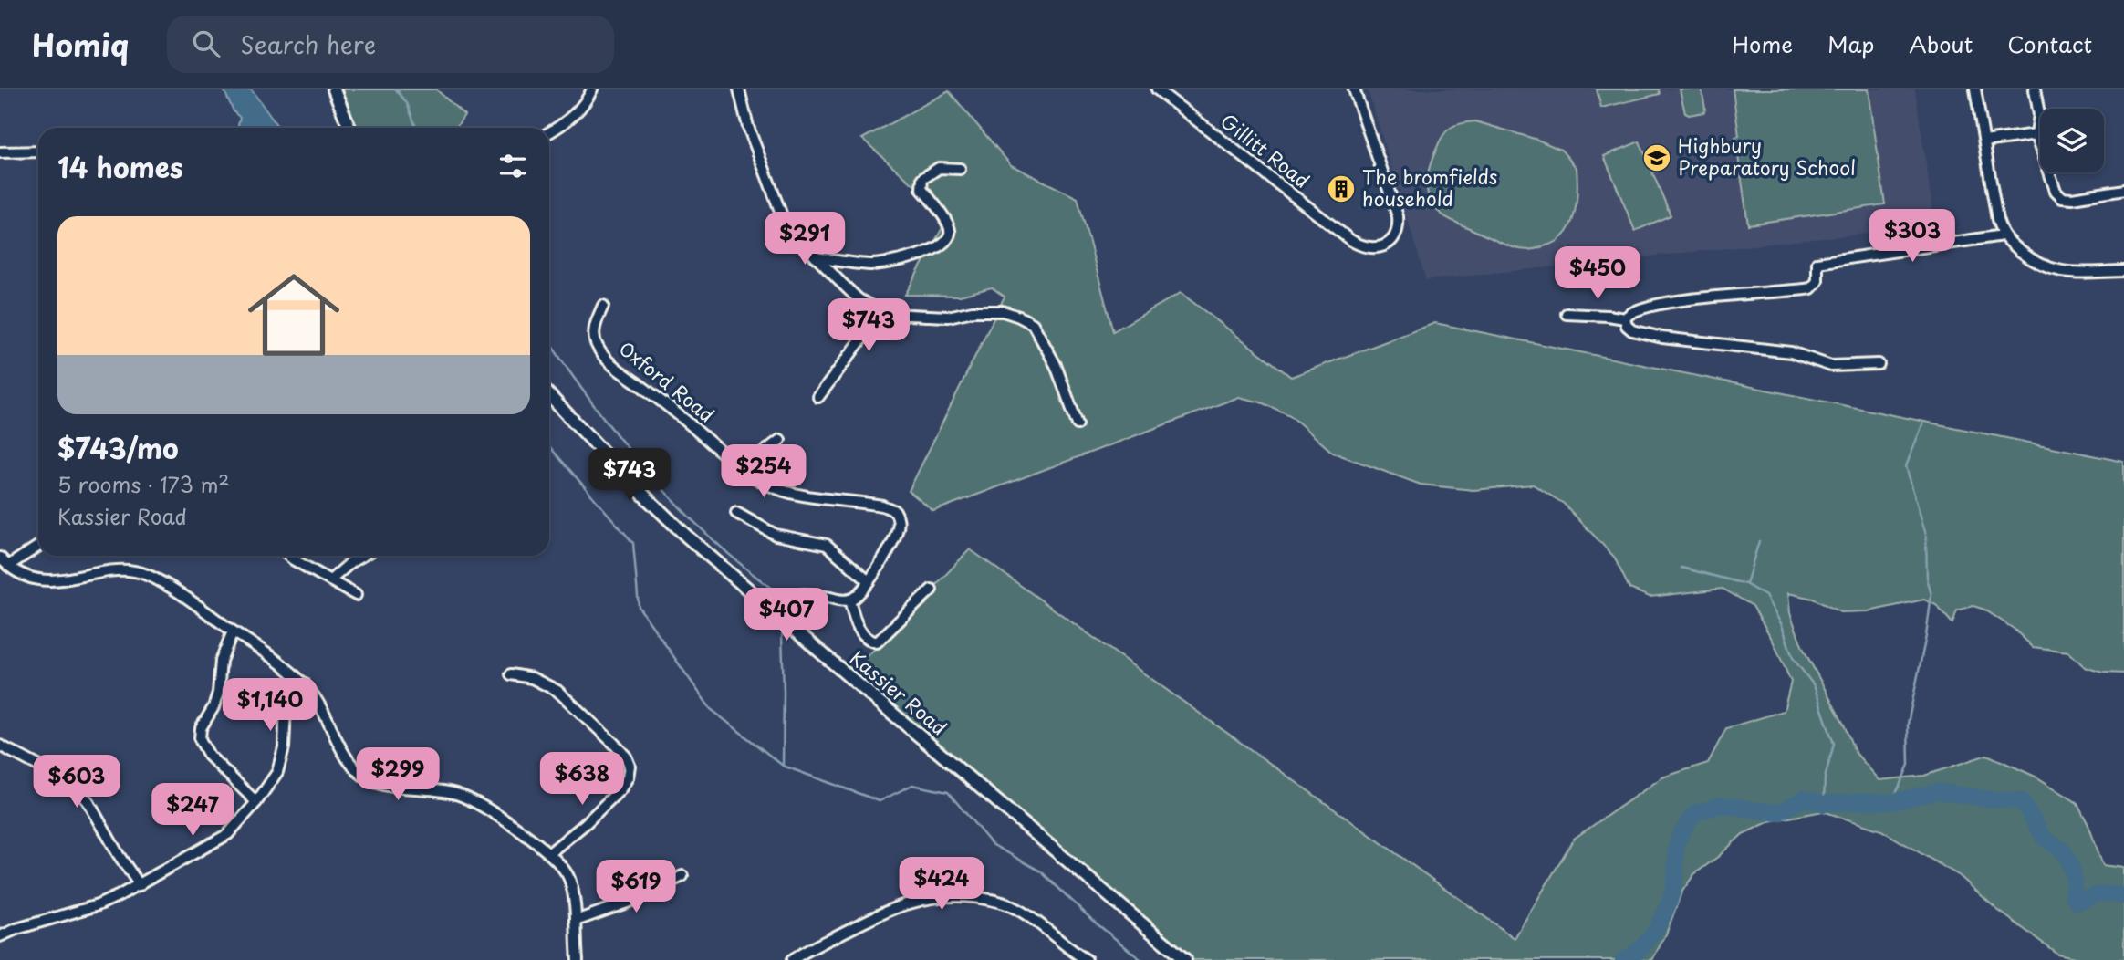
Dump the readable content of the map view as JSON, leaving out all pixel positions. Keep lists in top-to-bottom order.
{
  "streets": {
    "main road": ["Kassier Road"],
    "street": ["Gillitt Road", "Oxford Road"]
  },
  "places": {
    "school or university": ["Highbury Preparatory School"],
    "building": ["The bromfields household"]
  },
  "page": {
    "header": "Homiq",
    "search": "Search here",
    "nav": [
      "Home",
      "Map",
      "About",
      "Contact"
    ],
    "heading": "14 homes",
    "list": [
      {
        "name": "$743/mo",
        "note": "5 rooms · 173 m² · Kassier Road"
      }
    ],
    "price": [
      "$303",
      "$291",
      "$450",
      "$743",
      "$254",
      "$743",
      "$407",
      "$1,140",
      "$299",
      "$638",
      "$603",
      "$247",
      "$424",
      "$619"
    ]
  }
}
